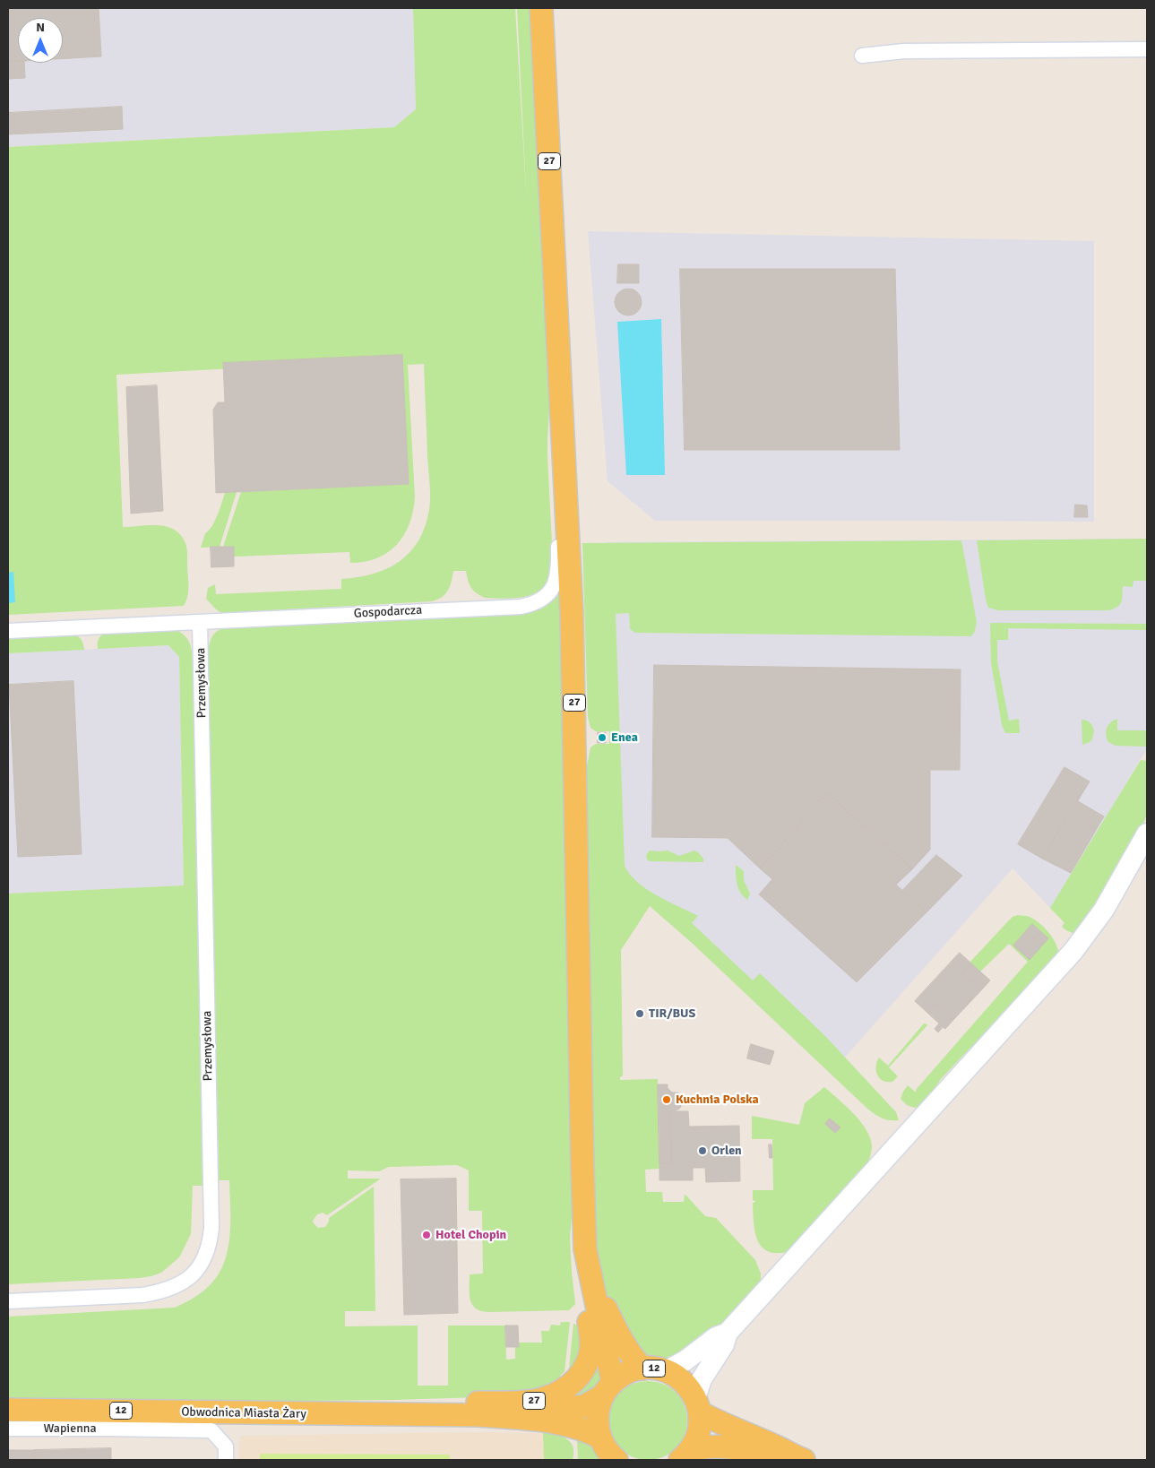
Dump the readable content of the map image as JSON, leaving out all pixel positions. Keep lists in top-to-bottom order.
{
  "streets": {
    "main road": ["27", "12", "Obwodnica Miasta Żary"],
    "street": ["Gospodarcza", "Przemysłowa", "Wapienna"]
  },
  "crossings": [
    ["27", "Gospodarcza"],
    ["27", "12"],
    ["27", "Obwodnica Miasta Żary"],
    ["Gospodarcza", "Przemysłowa"],
    ["12", "Obwodnica Miasta Żary"]
  ],
  "places": [
    "Enea",
    "TIR/BUS",
    "Kuchnia Polska",
    "Orlen",
    "Hotel Chopin"
  ],
  "north": "top"
}
